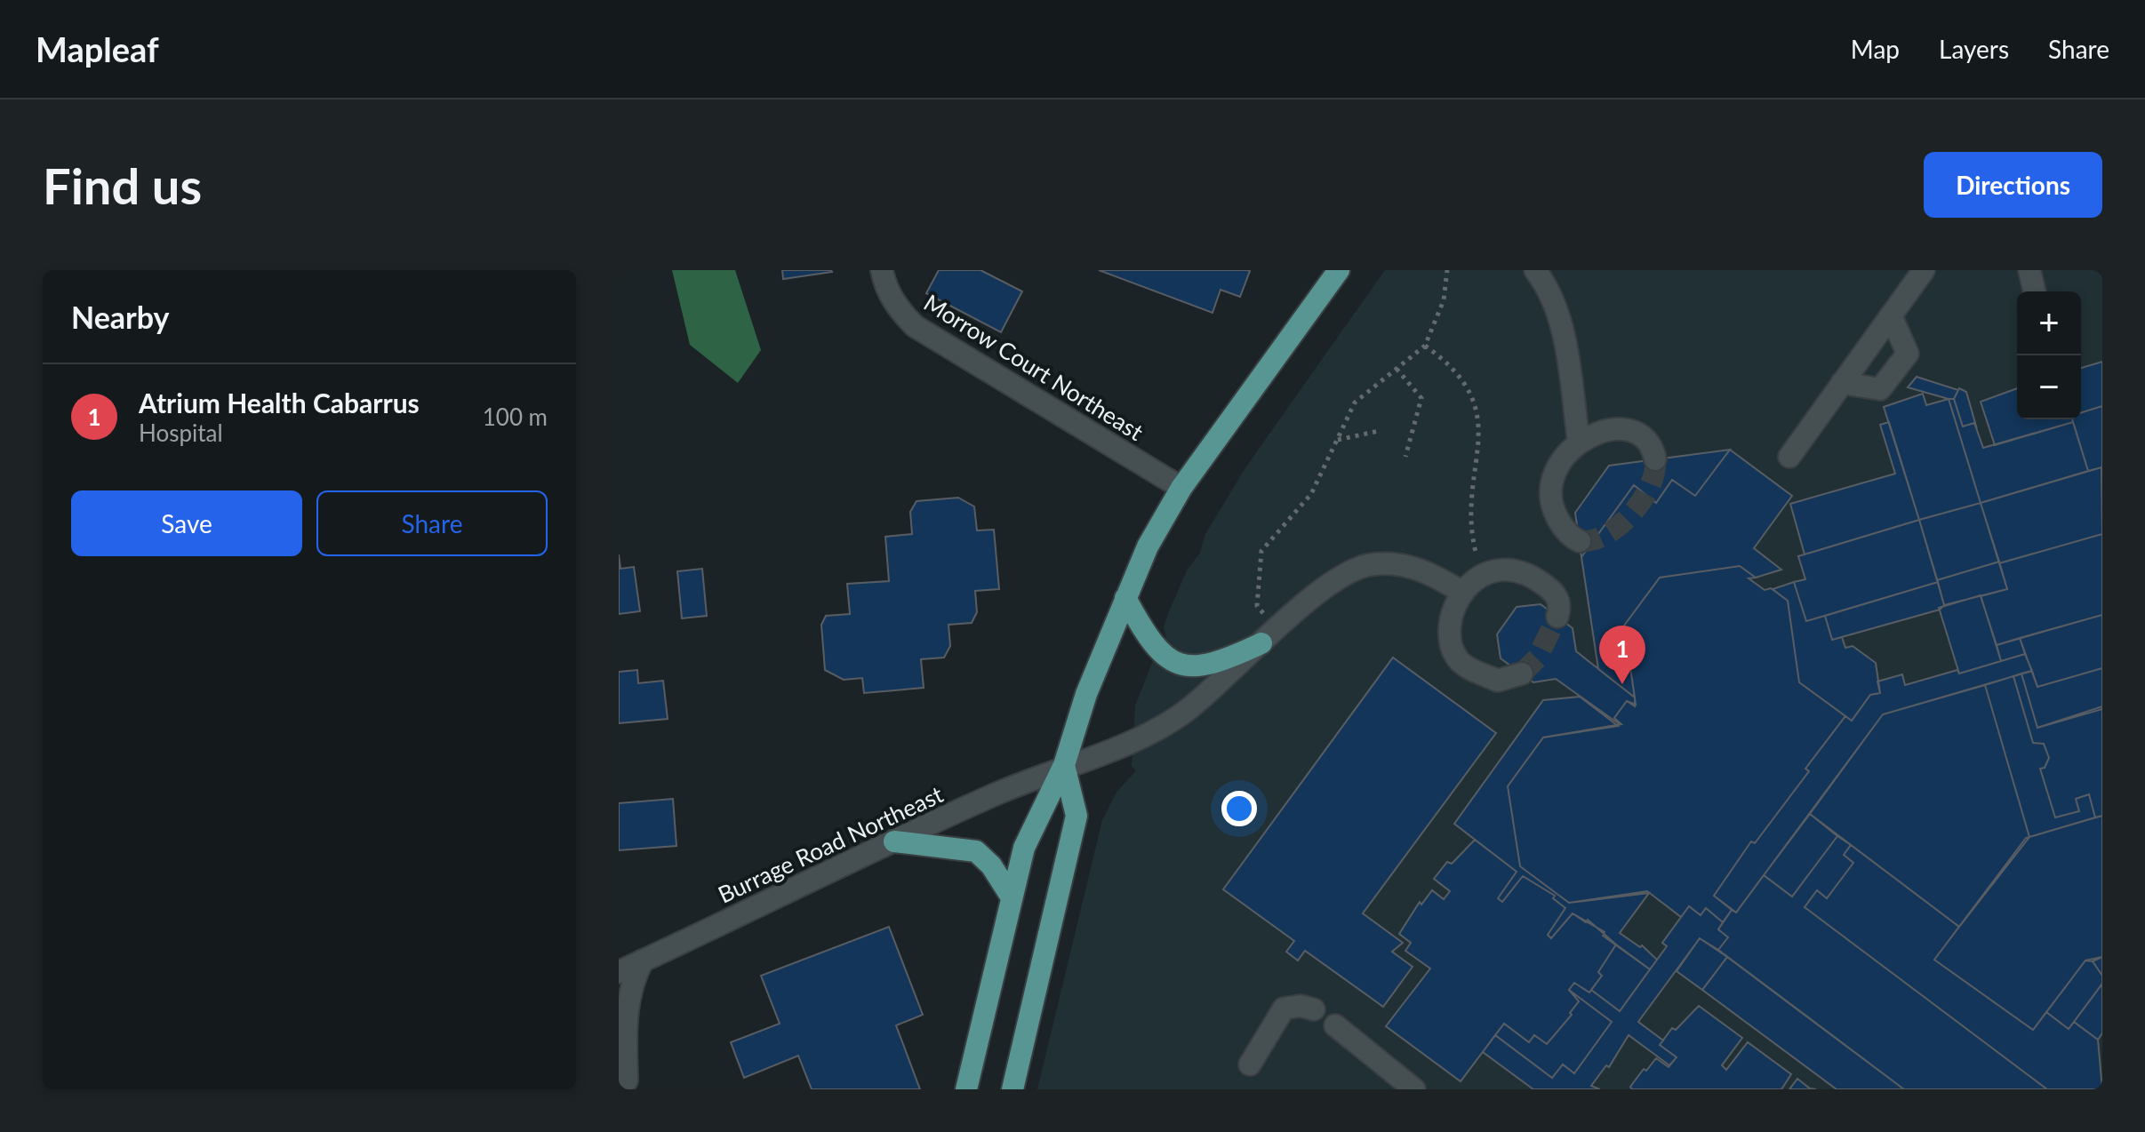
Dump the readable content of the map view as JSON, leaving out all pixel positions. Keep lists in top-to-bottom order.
{
  "streets": {
    "street": ["Morrow Court Northeast", "Burrage Road Northeast"]
  },
  "page": {
    "header": "Mapleaf",
    "nav": ["Map", "Layers", "Share"],
    "buttons": [
      "Directions",
      ["Save", "Share"]
    ],
    "title": "Find us",
    "heading": "Nearby",
    "map_buttons": ["+", "−"],
    "list": [
      {
        "mark": "1",
        "name": "Atrium Health Cabarrus",
        "note": "Hospital",
        "value": "100 m"
      }
    ],
    "pins": "1"
  }
}
